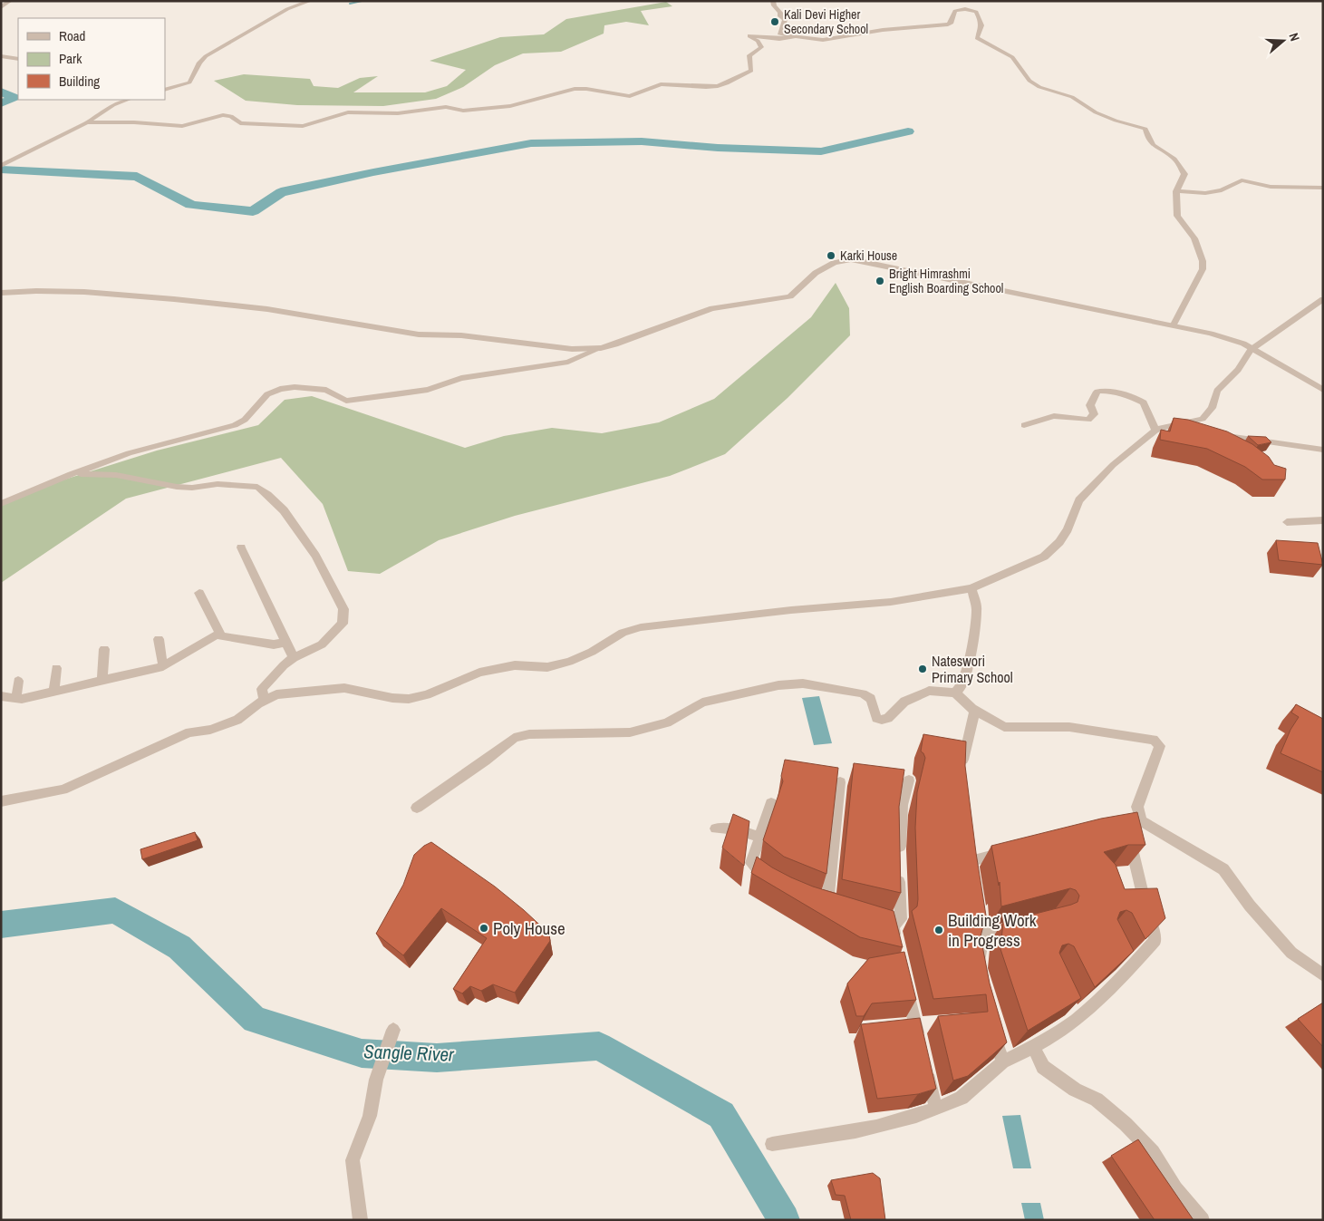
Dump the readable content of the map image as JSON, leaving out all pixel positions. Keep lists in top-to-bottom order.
{
  "water": ["Sangle River"],
  "places": [
    "Kali Devi Higher Secondary School",
    "Karki House",
    "Bright Himrashmi English Boarding School",
    "Nateswori Primary School",
    "Poly House",
    "Building Work in Progress"
  ],
  "legend": ["Road", "Park", "Building"],
  "north": "right"
}
